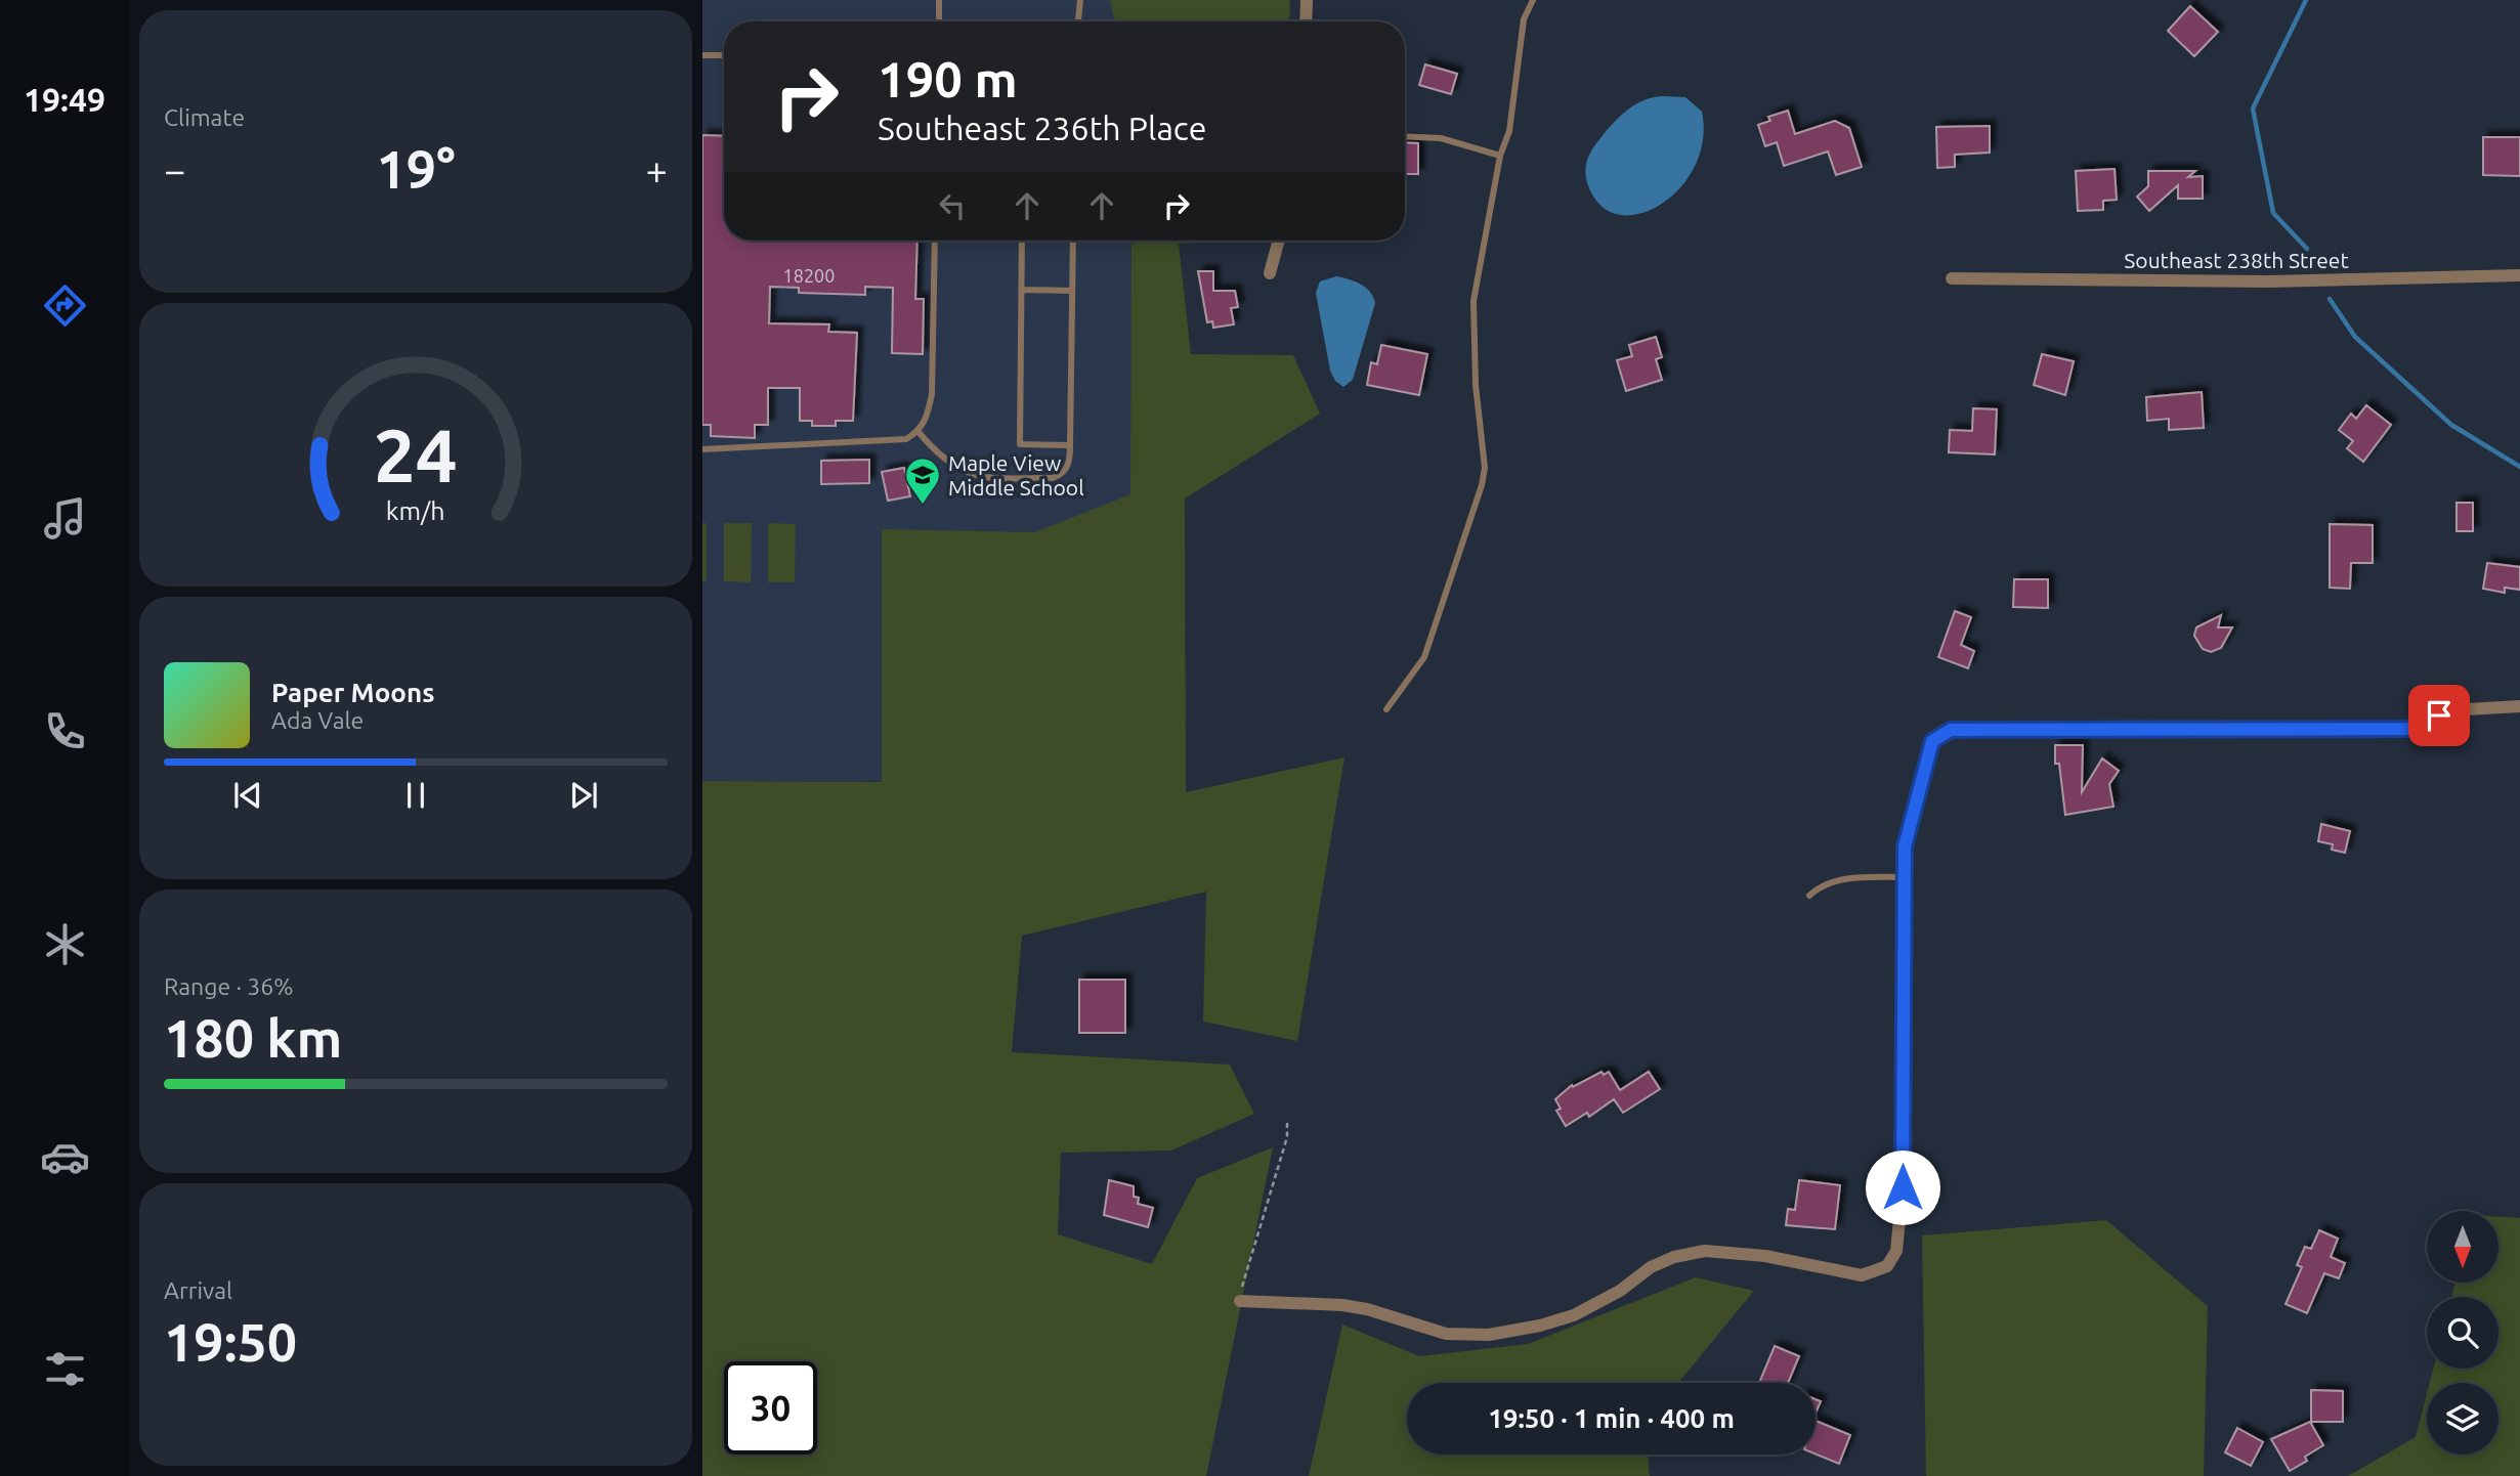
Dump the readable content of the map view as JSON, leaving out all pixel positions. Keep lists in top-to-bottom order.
{
  "streets": {
    "street": ["Southeast 238th Street"]
  },
  "places": {
    "school or university": ["Maple View Middle School"]
  },
  "house_numbers": ["18200"],
  "north": "bottom",
  "page": {
    "tabs": "19:49",
    "tile": [
      "Climate",
      ["Range · 36%", "180 km"],
      ["Arrival", "19:50"]
    ],
    "turn": ["190 m", "Southeast 236th Place"],
    "heat": ["−", "19°", "+"],
    "song": ["Paper Moons", "Ada Vale"],
    "limit": "30",
    "trip": "19:50 · 1 min · 400 m",
    "gauge": ["24", "km/h"]
  }
}
